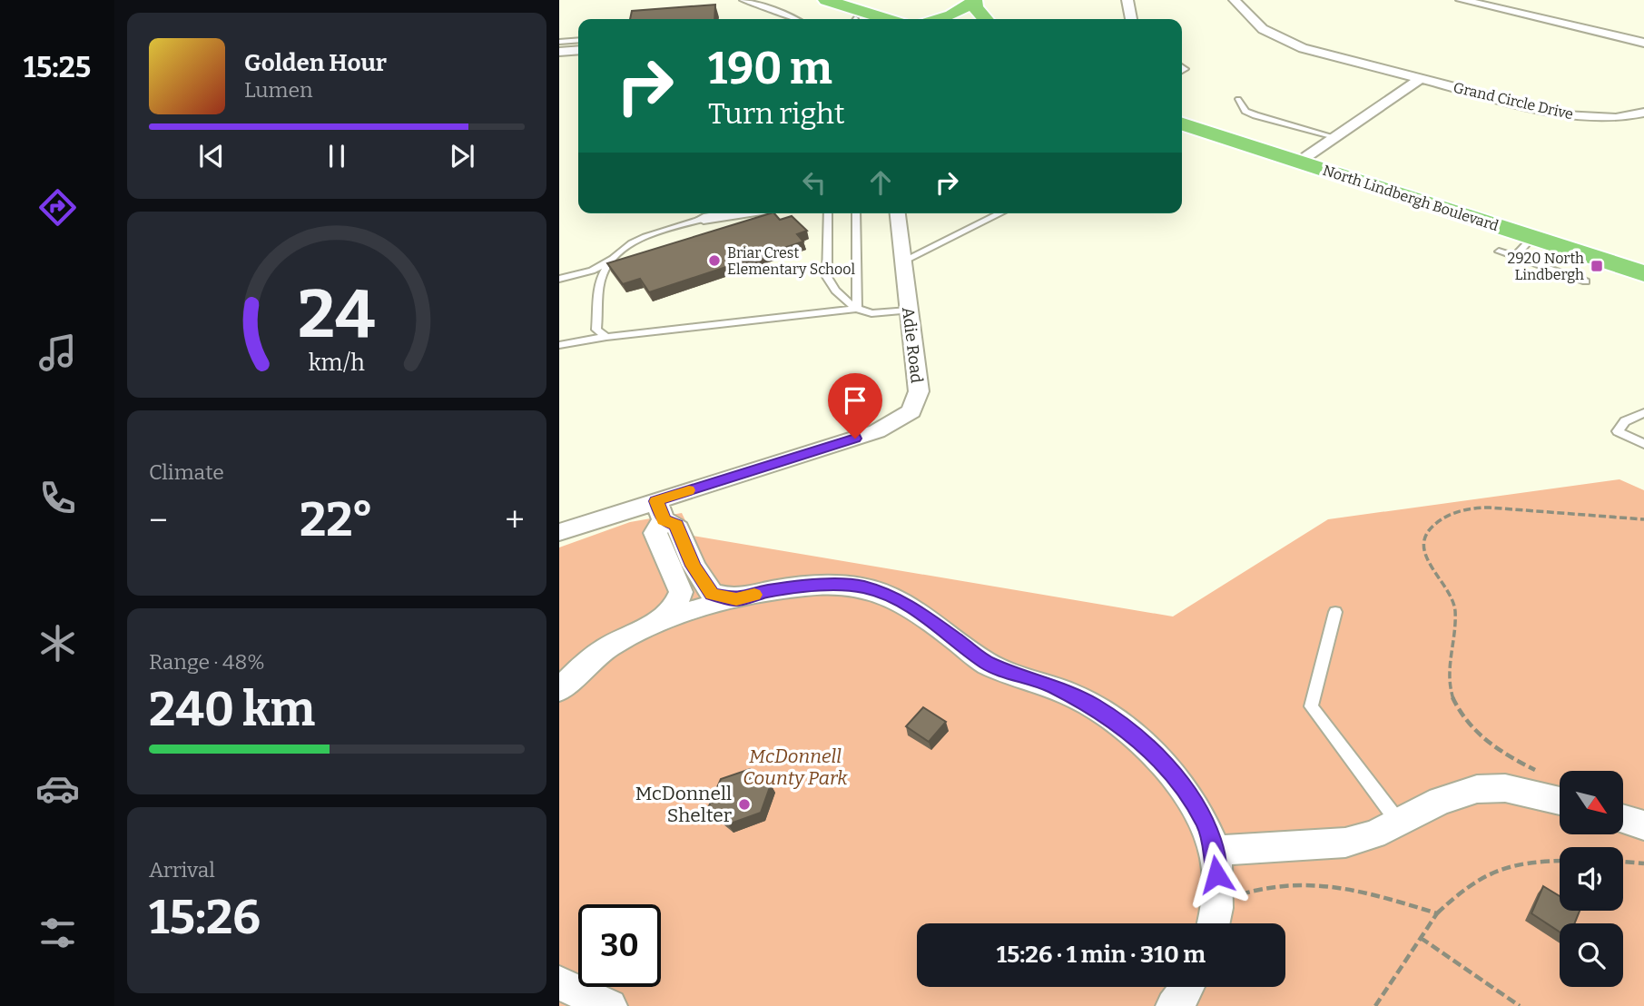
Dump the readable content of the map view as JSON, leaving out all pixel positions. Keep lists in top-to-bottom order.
{
  "streets": {
    "highway": ["North Lindbergh Boulevard"],
    "street": ["Grand Circle Drive", "Adie Road"]
  },
  "parks": ["McDonnell County Park"],
  "places": {
    "other": ["Briar Crest Elementary School", "McDonnell Shelter"],
    "transit": ["2920 North Lindbergh"]
  },
  "north": "bottom right",
  "page": {
    "tabs": "15:25",
    "turn": ["190 m", "Turn right"],
    "song": ["Golden Hour", "Lumen"],
    "tile": [
      "Climate",
      ["Range · 48%", "240 km"],
      ["Arrival", "15:26"]
    ],
    "heat": ["−", "22°", "+"],
    "limit": "30",
    "trip": "15:26 · 1 min · 310 m",
    "gauge": ["24", "km/h"]
  }
}
